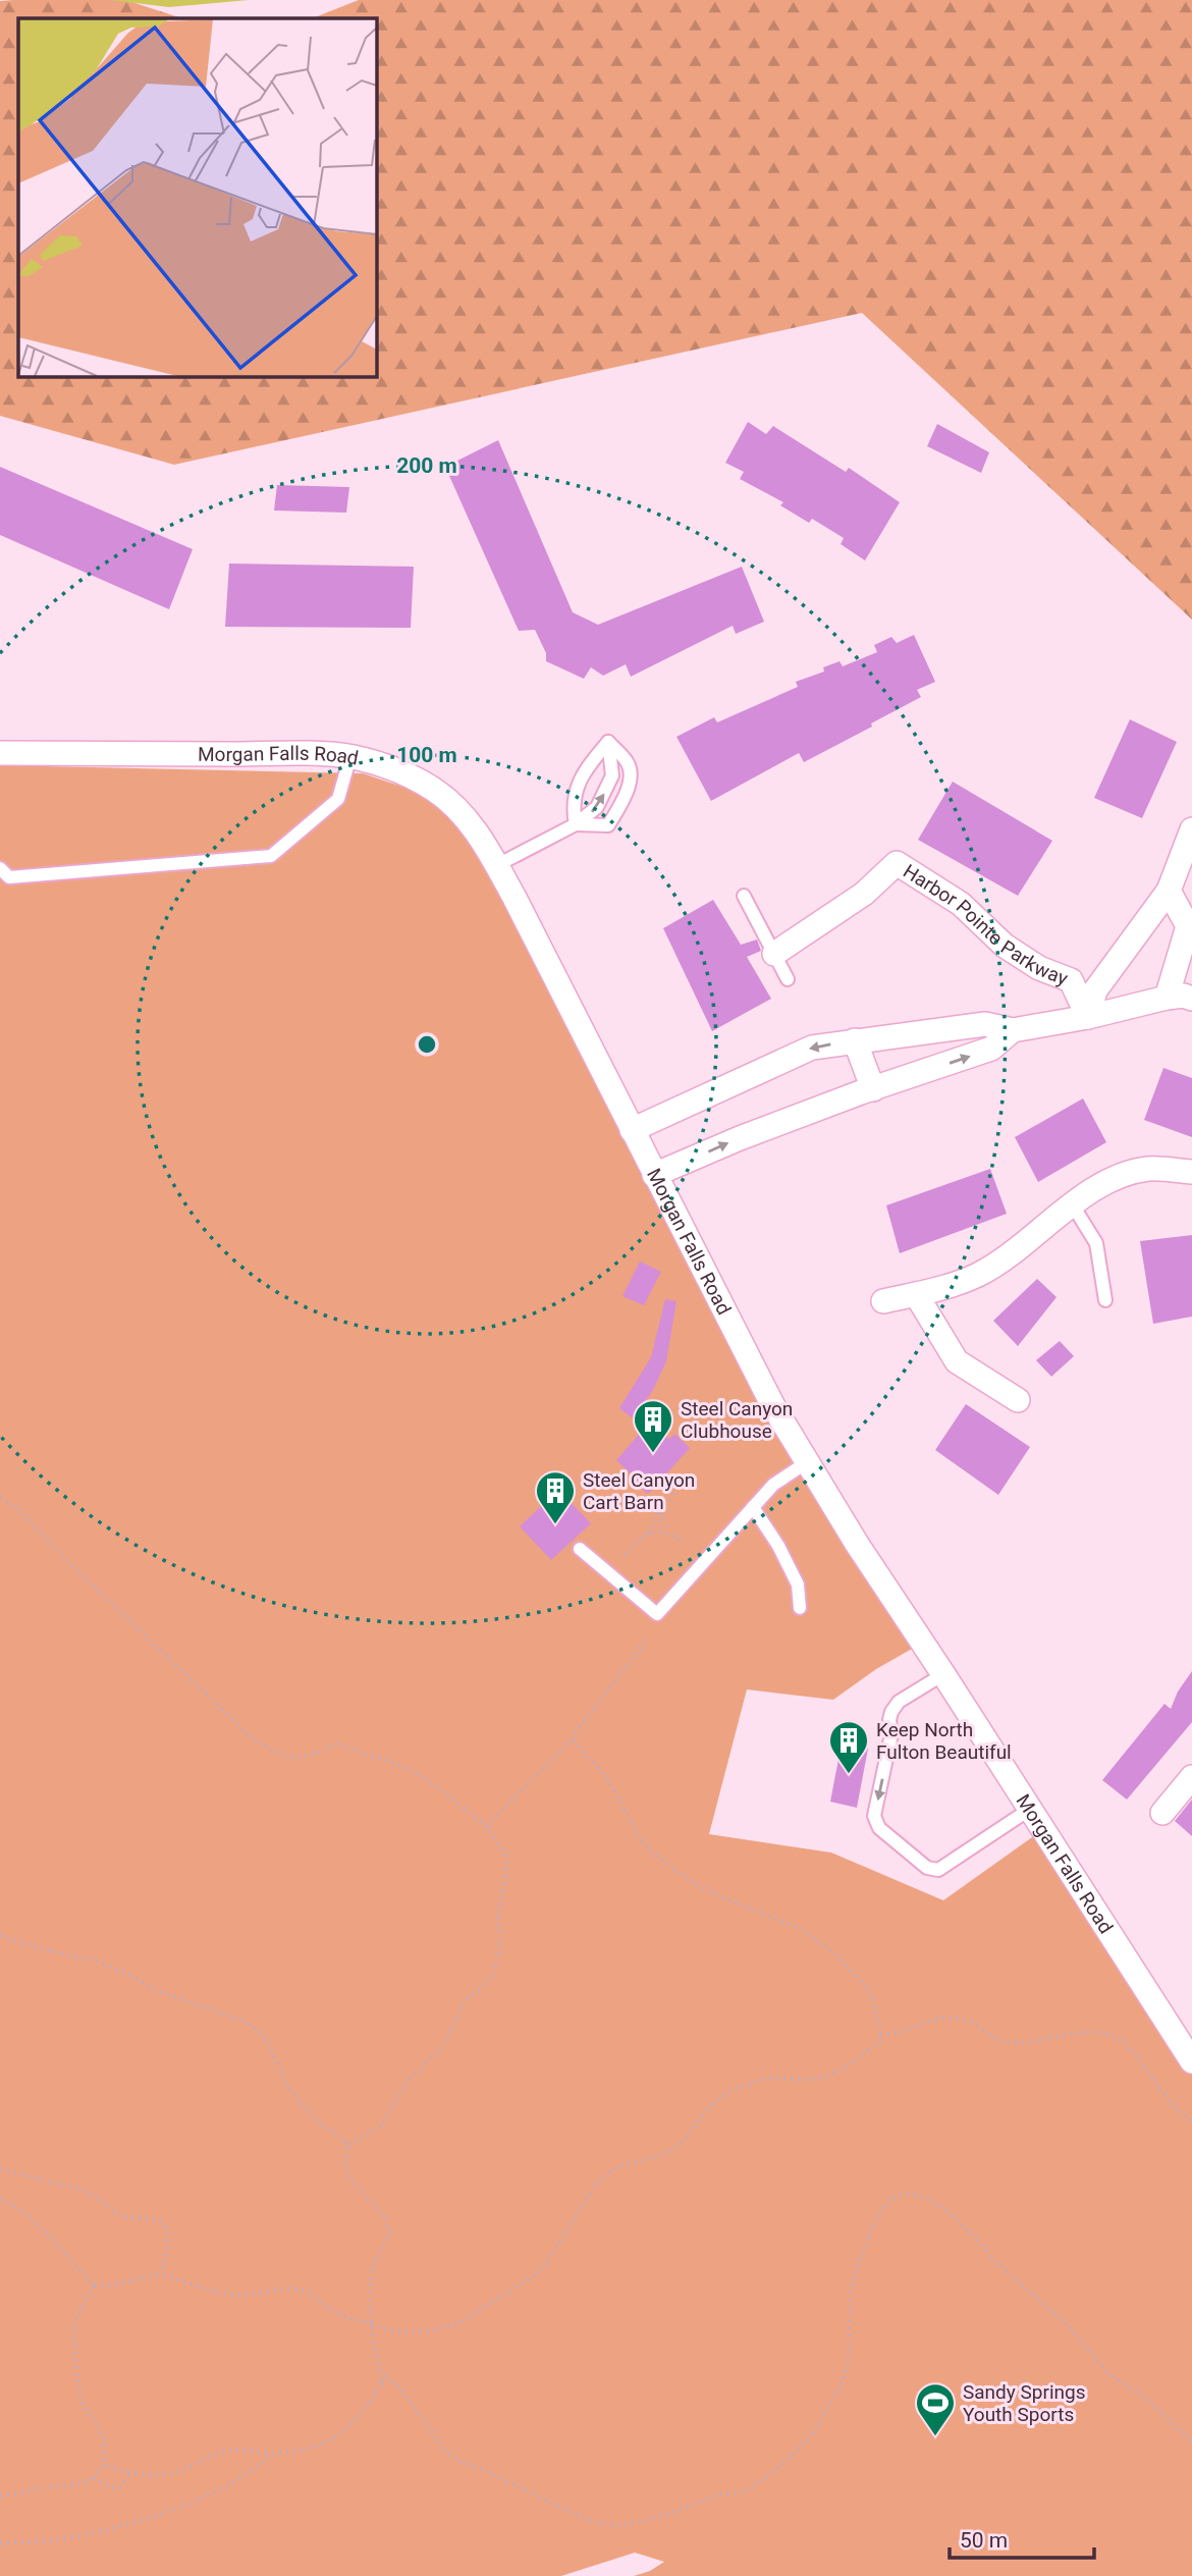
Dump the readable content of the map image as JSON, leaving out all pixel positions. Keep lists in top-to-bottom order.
{
  "streets": {
    "street": ["Morgan Falls Road", "Harbor Pointe Parkway"]
  },
  "places": {
    "building": ["Steel Canyon Clubhouse", "Steel Canyon Cart Barn", "Keep North Fulton Beautiful"],
    "sports": ["Sandy Springs Youth Sports"]
  },
  "scale_bar": "50 m",
  "rings": ["200 m", "100 m"]
}
